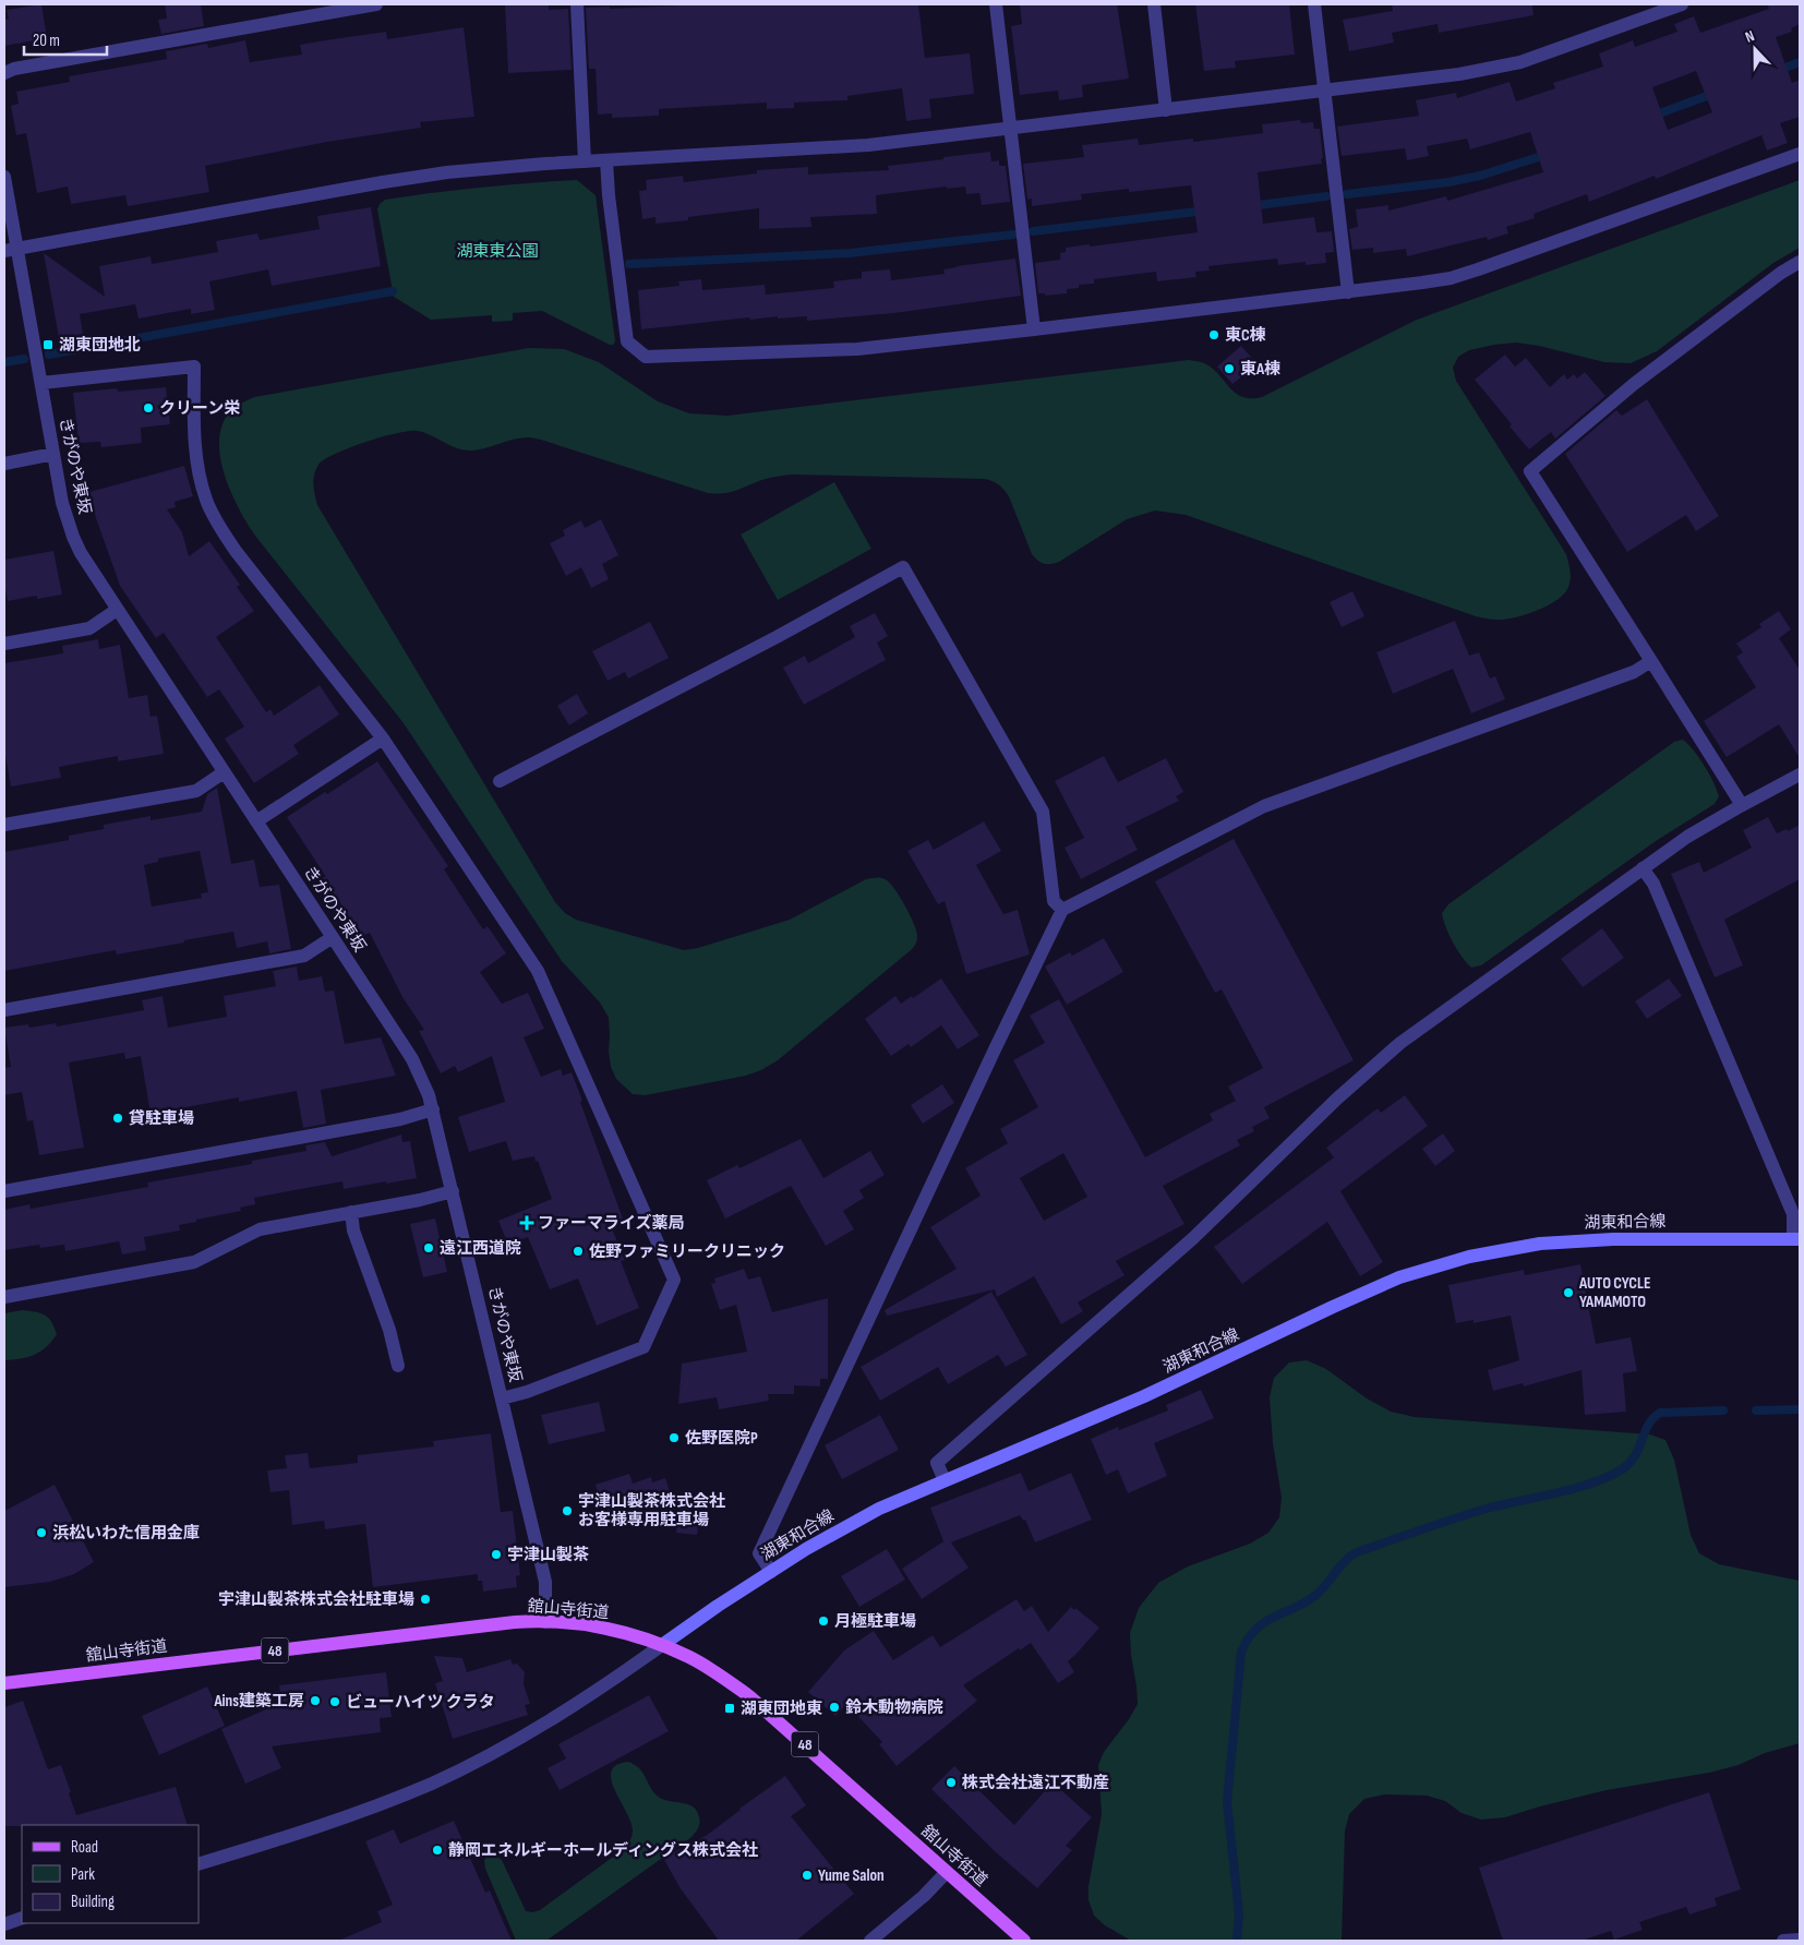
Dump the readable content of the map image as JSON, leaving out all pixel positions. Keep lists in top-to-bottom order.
{
  "streets": {
    "main road": ["湖東和合線", "舘山寺街道", "48"],
    "street": ["きがのや東坂"]
  },
  "crossings": [
    ["きがのや東坂", "舘山寺街道"],
    ["湖東和合線", "舘山寺街道"]
  ],
  "parks": ["湖東東公園"],
  "places": {
    "other": [
      "東C棟",
      "東A棟",
      "クリーン栄",
      "貸駐車場",
      "遠江西道院",
      "佐野ファミリークリニック",
      "AUTO CYCLE YAMAMOTO",
      "佐野医院P",
      "宇津山製茶株式会社 お客様専用駐車場",
      "浜松いわた信用金庫",
      "宇津山製茶",
      "宇津山製茶株式会社駐車場",
      "月極駐車場",
      "Ains建築工房",
      "ビューハイツ クラタ",
      "鈴木動物病院",
      "株式会社遠江不動産",
      "静岡エネルギーホールディングス株式会社",
      "Yume Salon"
    ],
    "transit": ["湖東団地北", "湖東団地東"],
    "health": ["ファーマライズ薬局"]
  },
  "legend": ["Road", "Park", "Building"],
  "scale_bar": "20 m",
  "north": "top"
}
